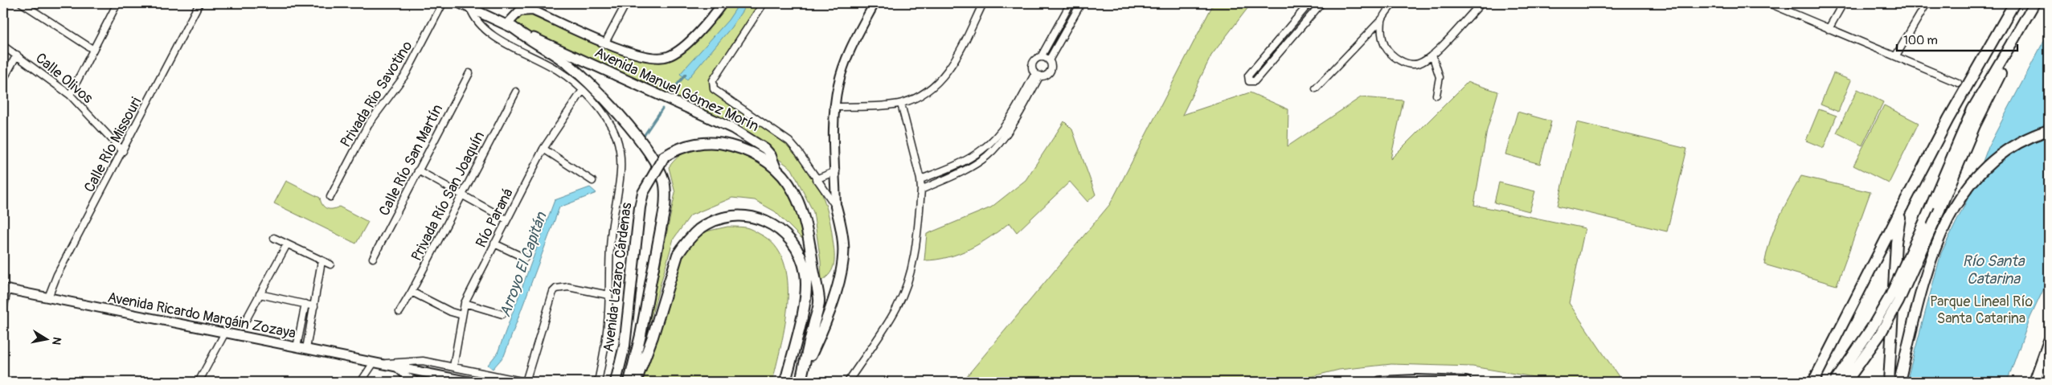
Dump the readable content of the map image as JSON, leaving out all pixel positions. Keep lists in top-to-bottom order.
{
  "streets": {
    "main road": ["Avenida Manuel Gómez Morín", "Avenida Lázaro Cárdenas"],
    "street": [
      "Calle Olivos",
      "Privada Rio Savotino",
      "Calle Río Missouri",
      "Calle Río San Martín",
      "Privada Río San Joaquín",
      "Río Paraná",
      "Avenida Ricardo Margáin Zozaya"
    ]
  },
  "crossings": [
    ["Calle Olivos", "Calle Río Missouri"],
    ["Avenida Manuel Gómez Morín", "Avenida Lázaro Cárdenas"],
    ["Calle Río Missouri", "Avenida Ricardo Margáin Zozaya"]
  ],
  "water": ["Río Santa Catarina", "Arroyo El Capitán"],
  "parks": ["Parque Lineal Río Santa Catarina"],
  "scale_bar": "100 m",
  "north": "right"
}
